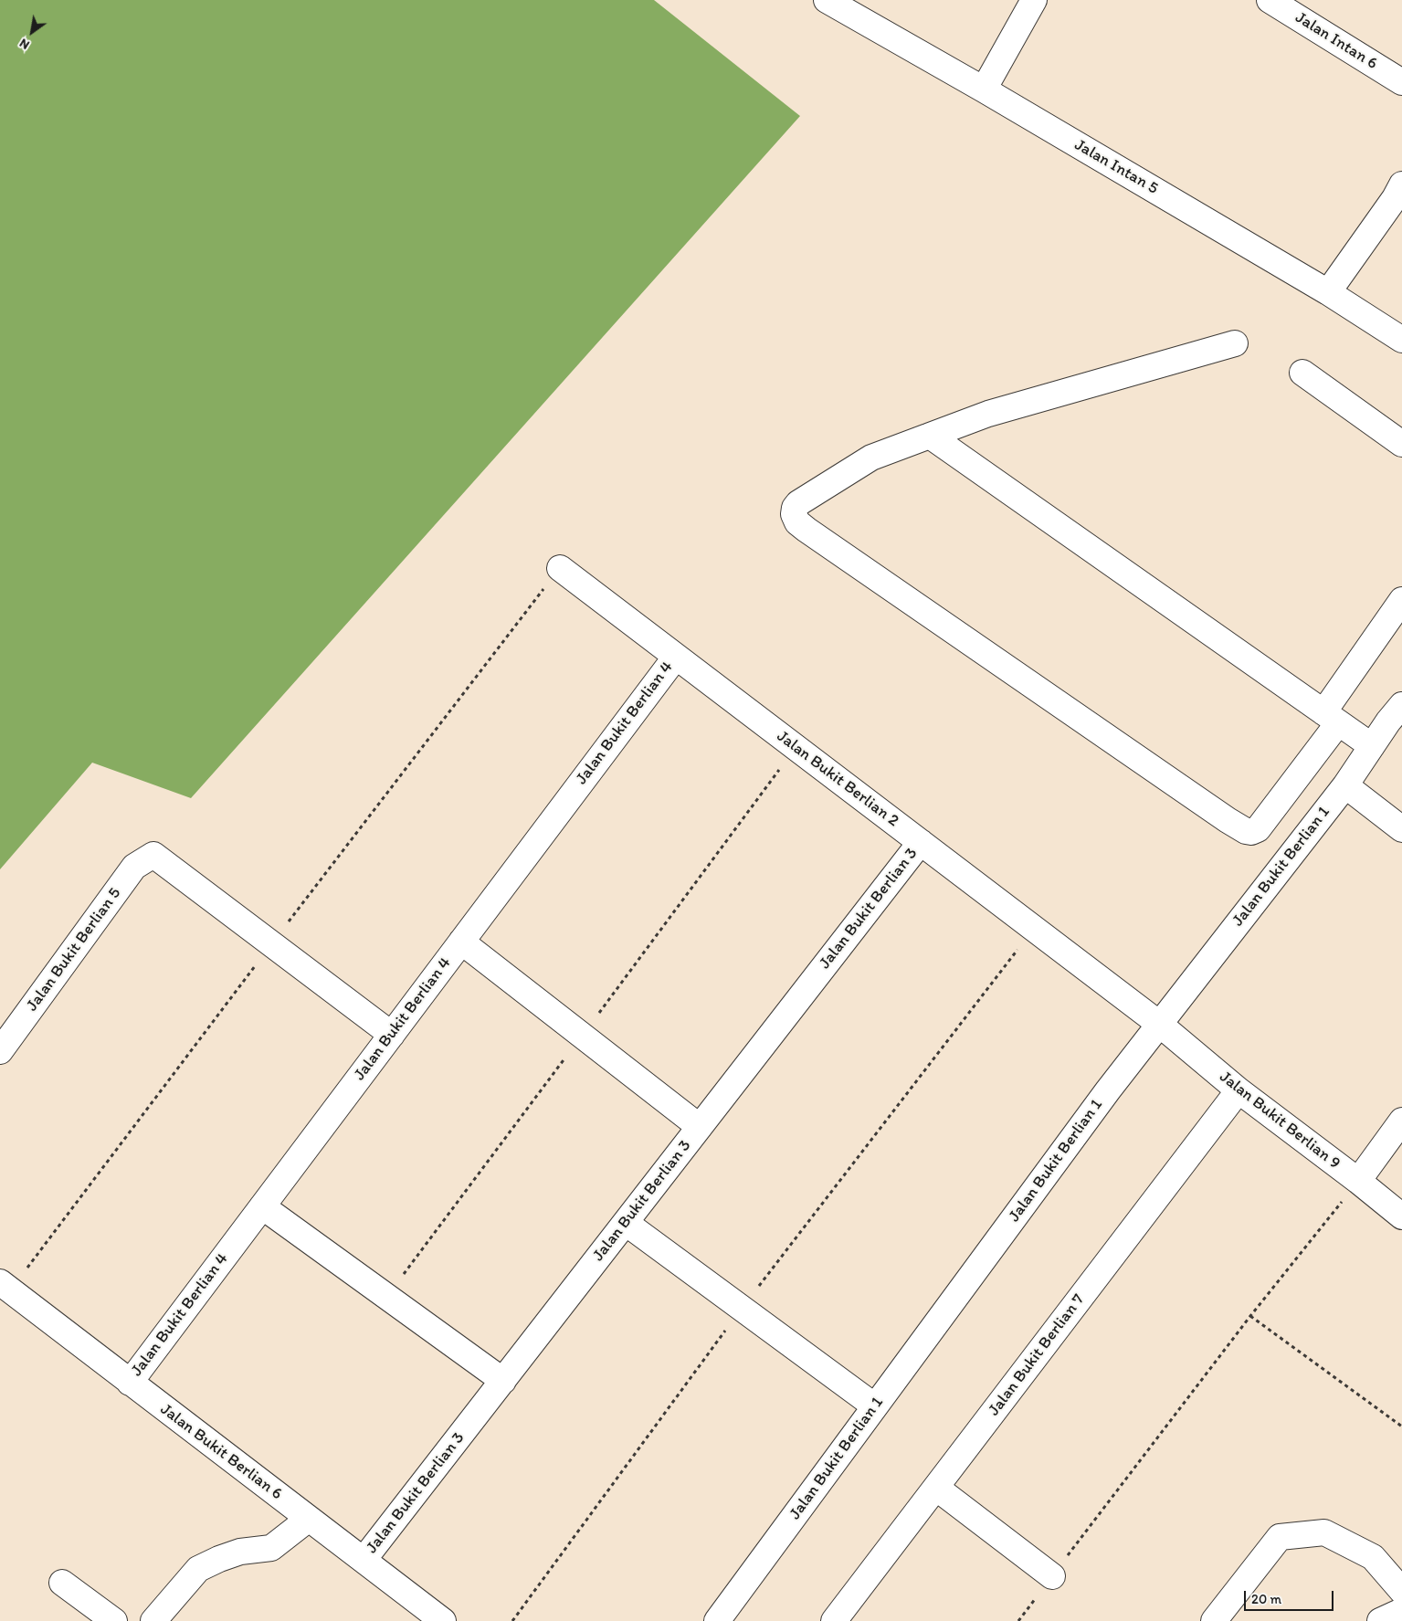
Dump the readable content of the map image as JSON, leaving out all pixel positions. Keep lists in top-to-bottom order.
{
  "streets": {
    "street": [
      "Jalan Intan 6",
      "Jalan Intan 5",
      "Jalan Bukit Berlian 4",
      "Jalan Bukit Berlian 2",
      "Jalan Bukit Berlian 1",
      "Jalan Bukit Berlian 3",
      "Jalan Bukit Berlian 5",
      "Jalan Bukit Berlian 9",
      "Jalan Bukit Berlian 7",
      "Jalan Bukit Berlian 6"
    ]
  },
  "crossings": [
    ["Jalan Bukit Berlian 4", "Jalan Bukit Berlian 2"],
    ["Jalan Bukit Berlian 4", "Jalan Bukit Berlian 5"],
    ["Jalan Bukit Berlian 4", "Jalan Bukit Berlian 6"],
    ["Jalan Bukit Berlian 2", "Jalan Bukit Berlian 1"],
    ["Jalan Bukit Berlian 2", "Jalan Bukit Berlian 3"],
    ["Jalan Bukit Berlian 2", "Jalan Bukit Berlian 9"],
    ["Jalan Bukit Berlian 1", "Jalan Bukit Berlian 9"],
    ["Jalan Bukit Berlian 3", "Jalan Bukit Berlian 6"],
    ["Jalan Bukit Berlian 9", "Jalan Bukit Berlian 7"]
  ],
  "scale_bar": "20 m",
  "north": "bottom left"
}
